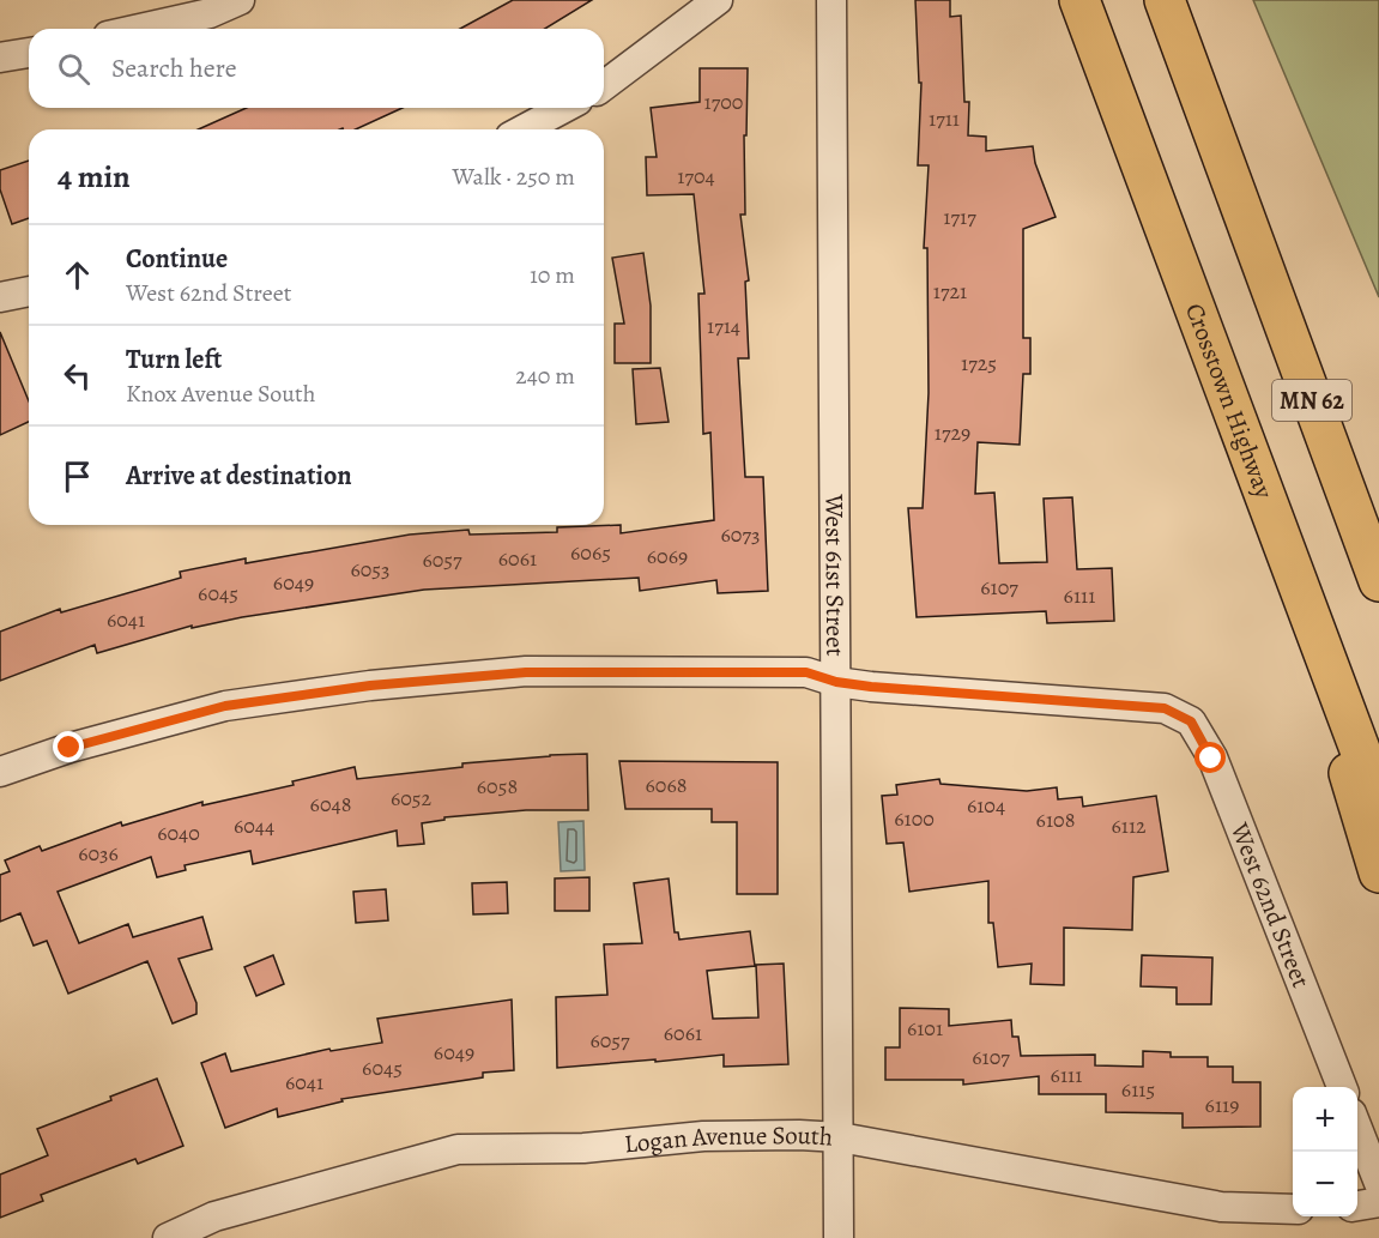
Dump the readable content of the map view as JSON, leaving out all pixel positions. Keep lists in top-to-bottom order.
{
  "streets": {
    "highway": ["Crosstown Highway", "MN 62"],
    "street": ["West 61st Street", "West 62nd Street", "Logan Avenue South"]
  },
  "crossings": [
    ["West 61st Street", "West 62nd Street"],
    ["West 61st Street", "Logan Avenue South"]
  ],
  "house_numbers": [
    "1700",
    "1711",
    "1704",
    "1717",
    "1721",
    "1714",
    "1725",
    "1729",
    "6073",
    "6065",
    "6069",
    "6061",
    "6057",
    "6053",
    "6049",
    "6107",
    "6045",
    "6111",
    "6041",
    "6068",
    "6058",
    "6052",
    "6048",
    "6104",
    "6100",
    "6108",
    "6044",
    "6112",
    "6040",
    "6036",
    "6101",
    "6061",
    "6057",
    "6049",
    "6107",
    "6045",
    "6111",
    "6041",
    "6115",
    "6119"
  ],
  "page": {
    "search": "Search here",
    "heading": ["4 min", "Walk · 250 m"],
    "list": [
      ["Continue", "West 62nd Street", "10 m"],
      ["Turn left", "Knox Avenue South", "240 m"],
      "Arrive at destination"
    ],
    "map_buttons": ["+", "−"]
  }
}
